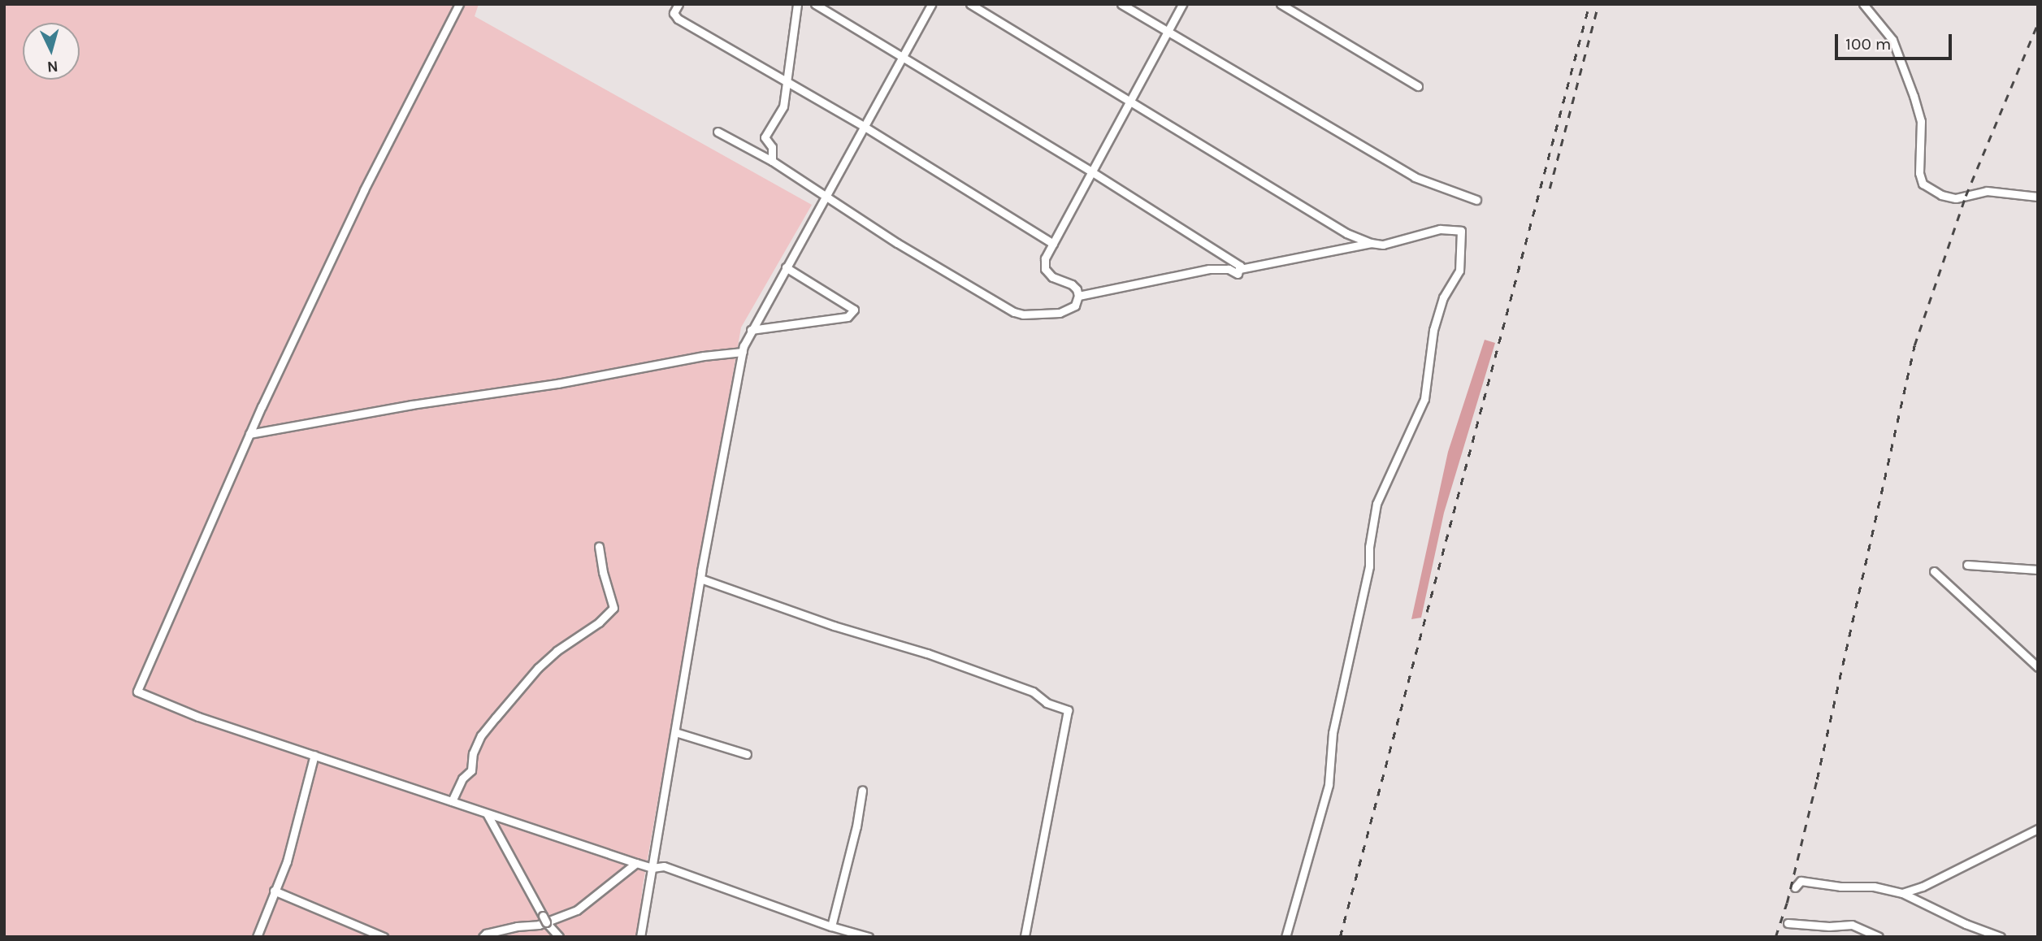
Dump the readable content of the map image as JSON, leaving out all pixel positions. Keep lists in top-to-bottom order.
{
  "scale_bar": "100 m",
  "north": "bottom"
}
